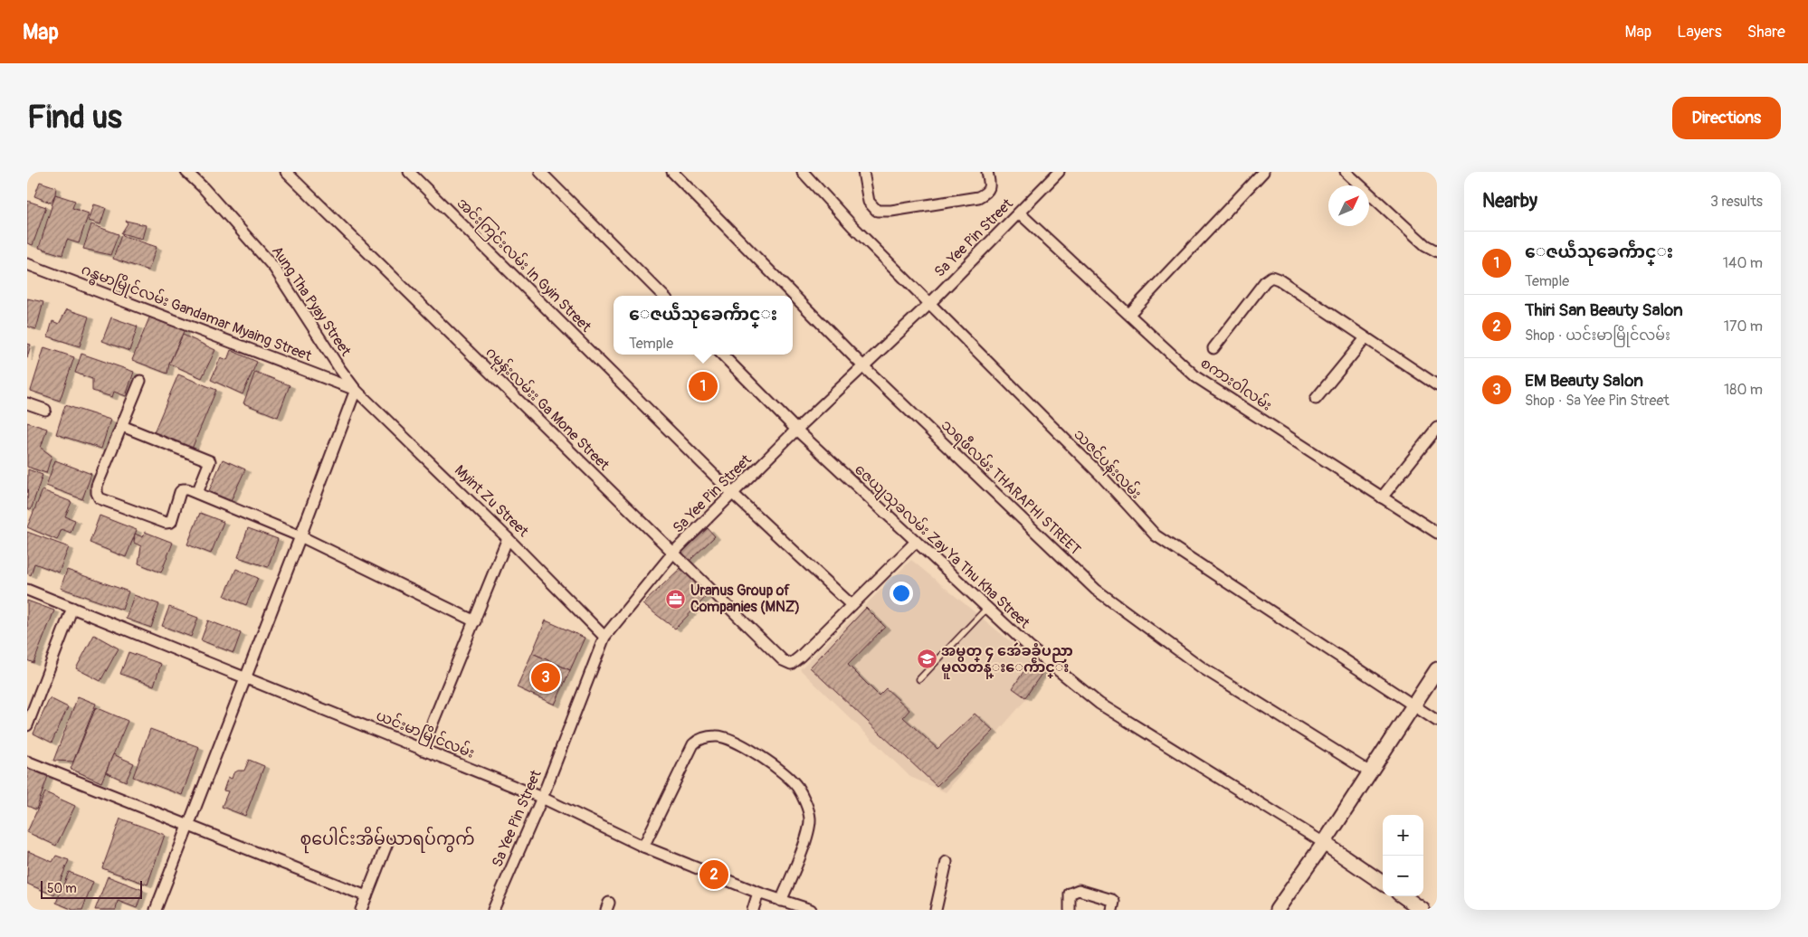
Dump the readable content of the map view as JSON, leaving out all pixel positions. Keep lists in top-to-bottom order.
{
  "streets": {
    "street": [
      "Sa Yee Pin Street",
      "အင်းကြင်းလမ်း In Gyin Street",
      "Aung Tha Pyay Street",
      "ဂန္ဓမာမြိုင်လမ်း Gandamar Myaing Street",
      "စကားဝါလမ်း",
      "ဂမုန်းလမ်းး Ga Mone Street",
      "သဇင်ပန်းလမ်း",
      "သရဖီလမ်း THARAPHI STREET",
      "Myint Zu Street",
      "ဇေယျသုခလမ်း Zay Ya Thu Kha Street",
      "ယင်းမာမြိုင်လမ်း"
    ]
  },
  "crossings": [
    ["Sa Yee Pin Street", "အင်းကြင်းလမ်း In Gyin Street"],
    ["Sa Yee Pin Street", "စကားဝါလမ်း"],
    ["Sa Yee Pin Street", "ဂမုန်းလမ်းး Ga Mone Street"],
    ["Sa Yee Pin Street", "သဇင်ပန်းလမ်း"],
    ["Sa Yee Pin Street", "သရဖီလမ်း THARAPHI STREET"],
    ["Sa Yee Pin Street", "Myint Zu Street"],
    ["Sa Yee Pin Street", "ဇေယျသုခလမ်း Zay Ya Thu Kha Street"],
    ["Sa Yee Pin Street", "ယင်းမာမြိုင်လမ်း"],
    ["အင်းကြင်းလမ်း In Gyin Street", "ဂမုန်းလမ်းး Ga Mone Street"],
    ["Aung Tha Pyay Street", "ဂန္ဓမာမြိုင်လမ်း Gandamar Myaing Street"],
    ["Aung Tha Pyay Street", "Myint Zu Street"],
    ["ဂန္ဓမာမြိုင်လမ်း Gandamar Myaing Street", "Myint Zu Street"]
  ],
  "districts": ["စုပေါင်းအိမ်ယာရပ်ကွက်"],
  "places": {
    "office": ["Uranus Group of Companies (MNZ)"],
    "school or university": ["အမွတ္ ၄ အေဴခခံပညာ မူလတန္းေကဵာင္း"]
  },
  "scale_bar": "50 m",
  "north": "top right",
  "page": {
    "header": "Map",
    "nav": ["Map", "Layers", "Share"],
    "buttons": "Directions",
    "title": "Find us",
    "heading": ["Nearby", "3 results"],
    "list": [
      {
        "mark": "1",
        "name": "ေဇယဵသုခေကဵာင္း",
        "note": "Temple",
        "value": "140 m"
      },
      {
        "mark": "2",
        "name": "Thiri San Beauty Salon",
        "note": "Shop · ယင်းမာမြိုင်လမ်း",
        "value": "170 m"
      },
      {
        "mark": "3",
        "name": "EM Beauty Salon",
        "note": "Shop · Sa Yee Pin Street",
        "value": "180 m"
      }
    ],
    "popup": ["ေဇယဵသုခေကဵာင္း", "Temple"],
    "pins": ["1", "3", "2"],
    "map_buttons": ["+", "−"],
    "scale": "50 m"
  }
}
